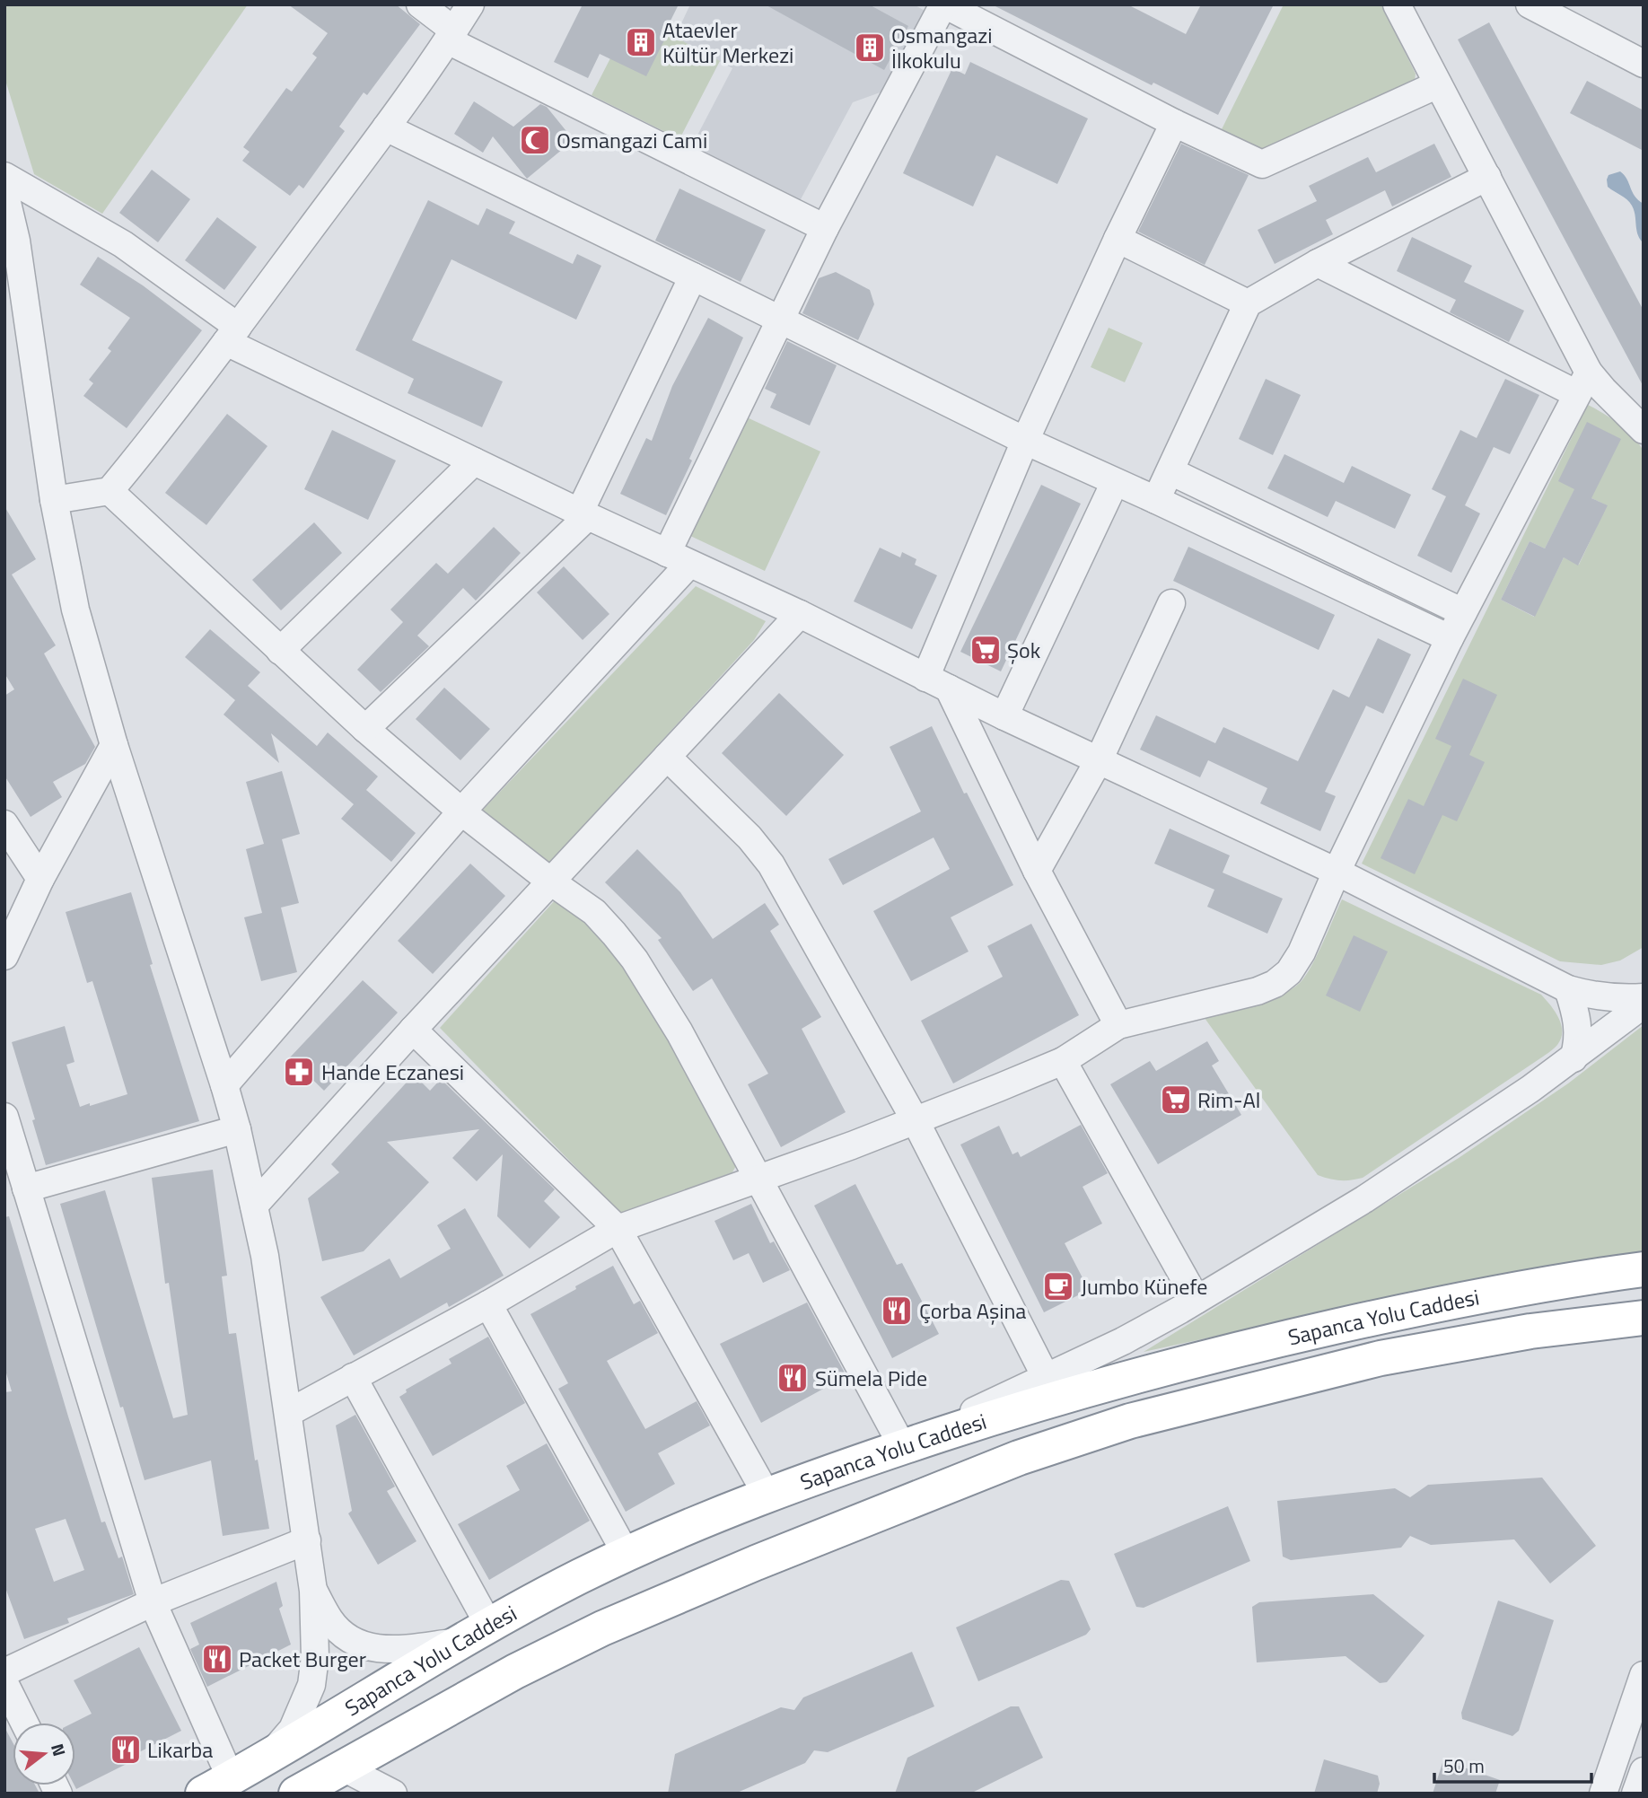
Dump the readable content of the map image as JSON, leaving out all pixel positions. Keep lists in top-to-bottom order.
{
  "streets": {
    "highway": ["Sapanca Yolu Caddesi"]
  },
  "places": {
    "building": ["Ataevler Kültür Merkezi", "Osmangazi İlkokulu"],
    "mosque": ["Osmangazi Cami"],
    "supermarket": ["Şok", "Rim-Al"],
    "pharmacy": ["Hande Eczanesi"],
    "cafe": ["Jumbo Künefe"],
    "restaurant": [
      "Çorba Aşina",
      "Sümela Pide",
      "Packet Burger",
      "Likarba"
    ]
  },
  "scale_bar": "50 m",
  "north": "right"
}
